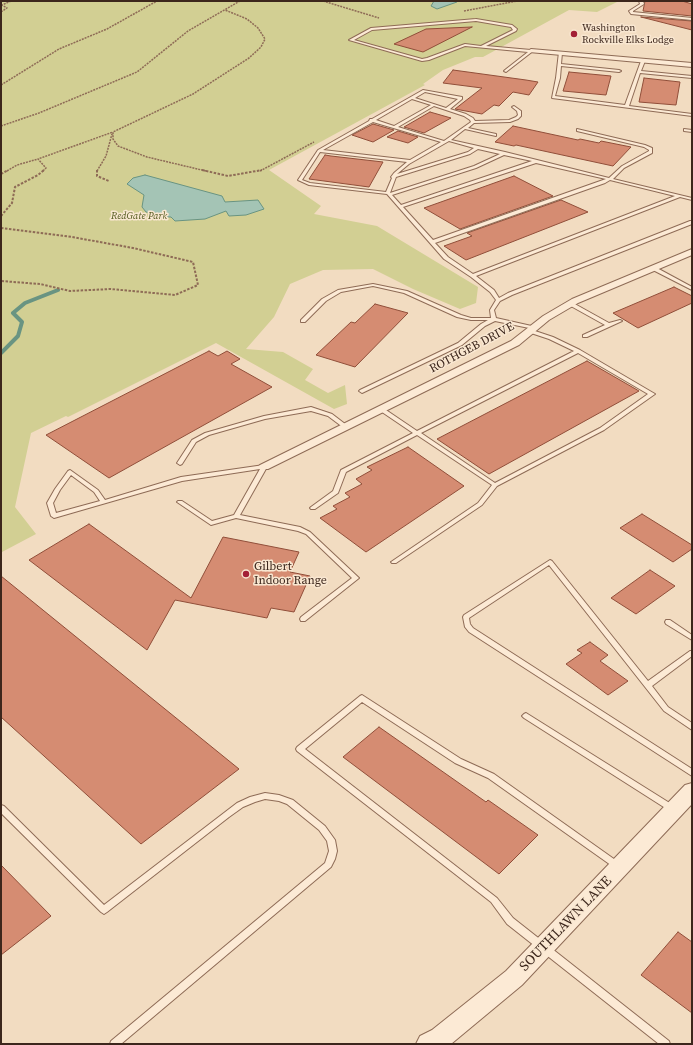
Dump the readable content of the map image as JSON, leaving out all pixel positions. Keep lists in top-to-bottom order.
{
  "streets": {
    "street": ["ROTHGEB DRIVE", "SOUTHLAWN LANE"]
  },
  "parks": ["RedGate Park"],
  "places": ["Washington Rockville Elks Lodge", "Gilbert Indoor Range"]
}
